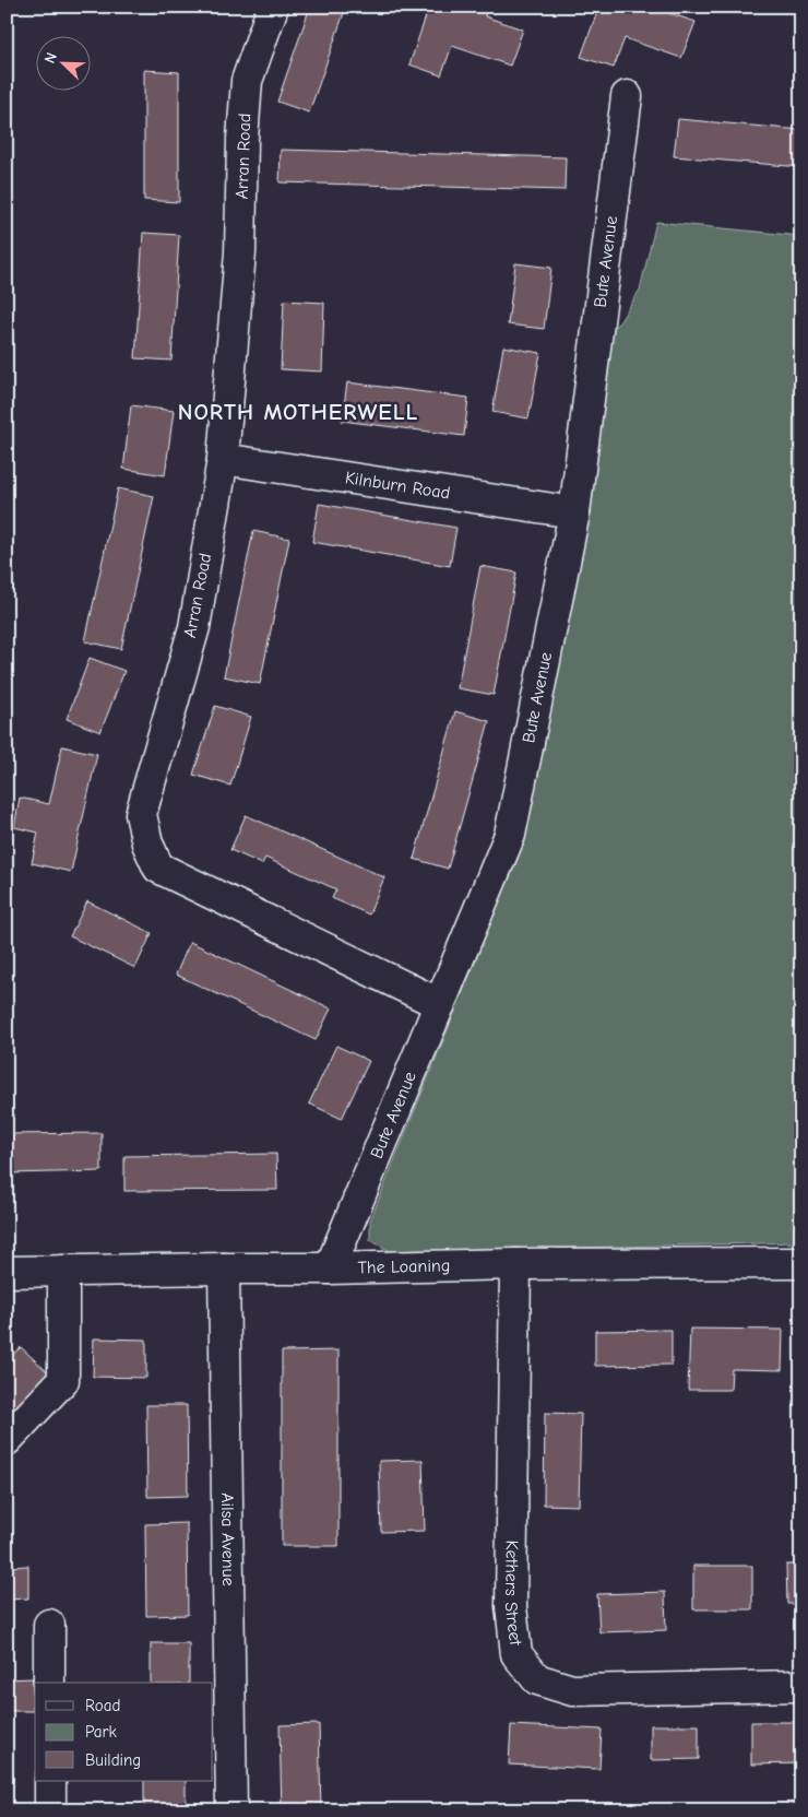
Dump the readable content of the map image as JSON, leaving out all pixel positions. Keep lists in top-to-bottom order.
{
  "streets": {
    "street": [
      "Arran Road",
      "Bute Avenue",
      "Kilnburn Road",
      "The Loaning",
      "Ailsa Avenue",
      "Kethers Street"
    ]
  },
  "crossings": [
    ["Arran Road", "Bute Avenue"],
    ["Arran Road", "Kilnburn Road"],
    ["Bute Avenue", "Kilnburn Road"],
    ["Bute Avenue", "The Loaning"],
    ["The Loaning", "Ailsa Avenue"],
    ["The Loaning", "Kethers Street"]
  ],
  "districts": ["NORTH MOTHERWELL"],
  "legend": ["Road", "Park", "Building"],
  "north": "top left"
}
